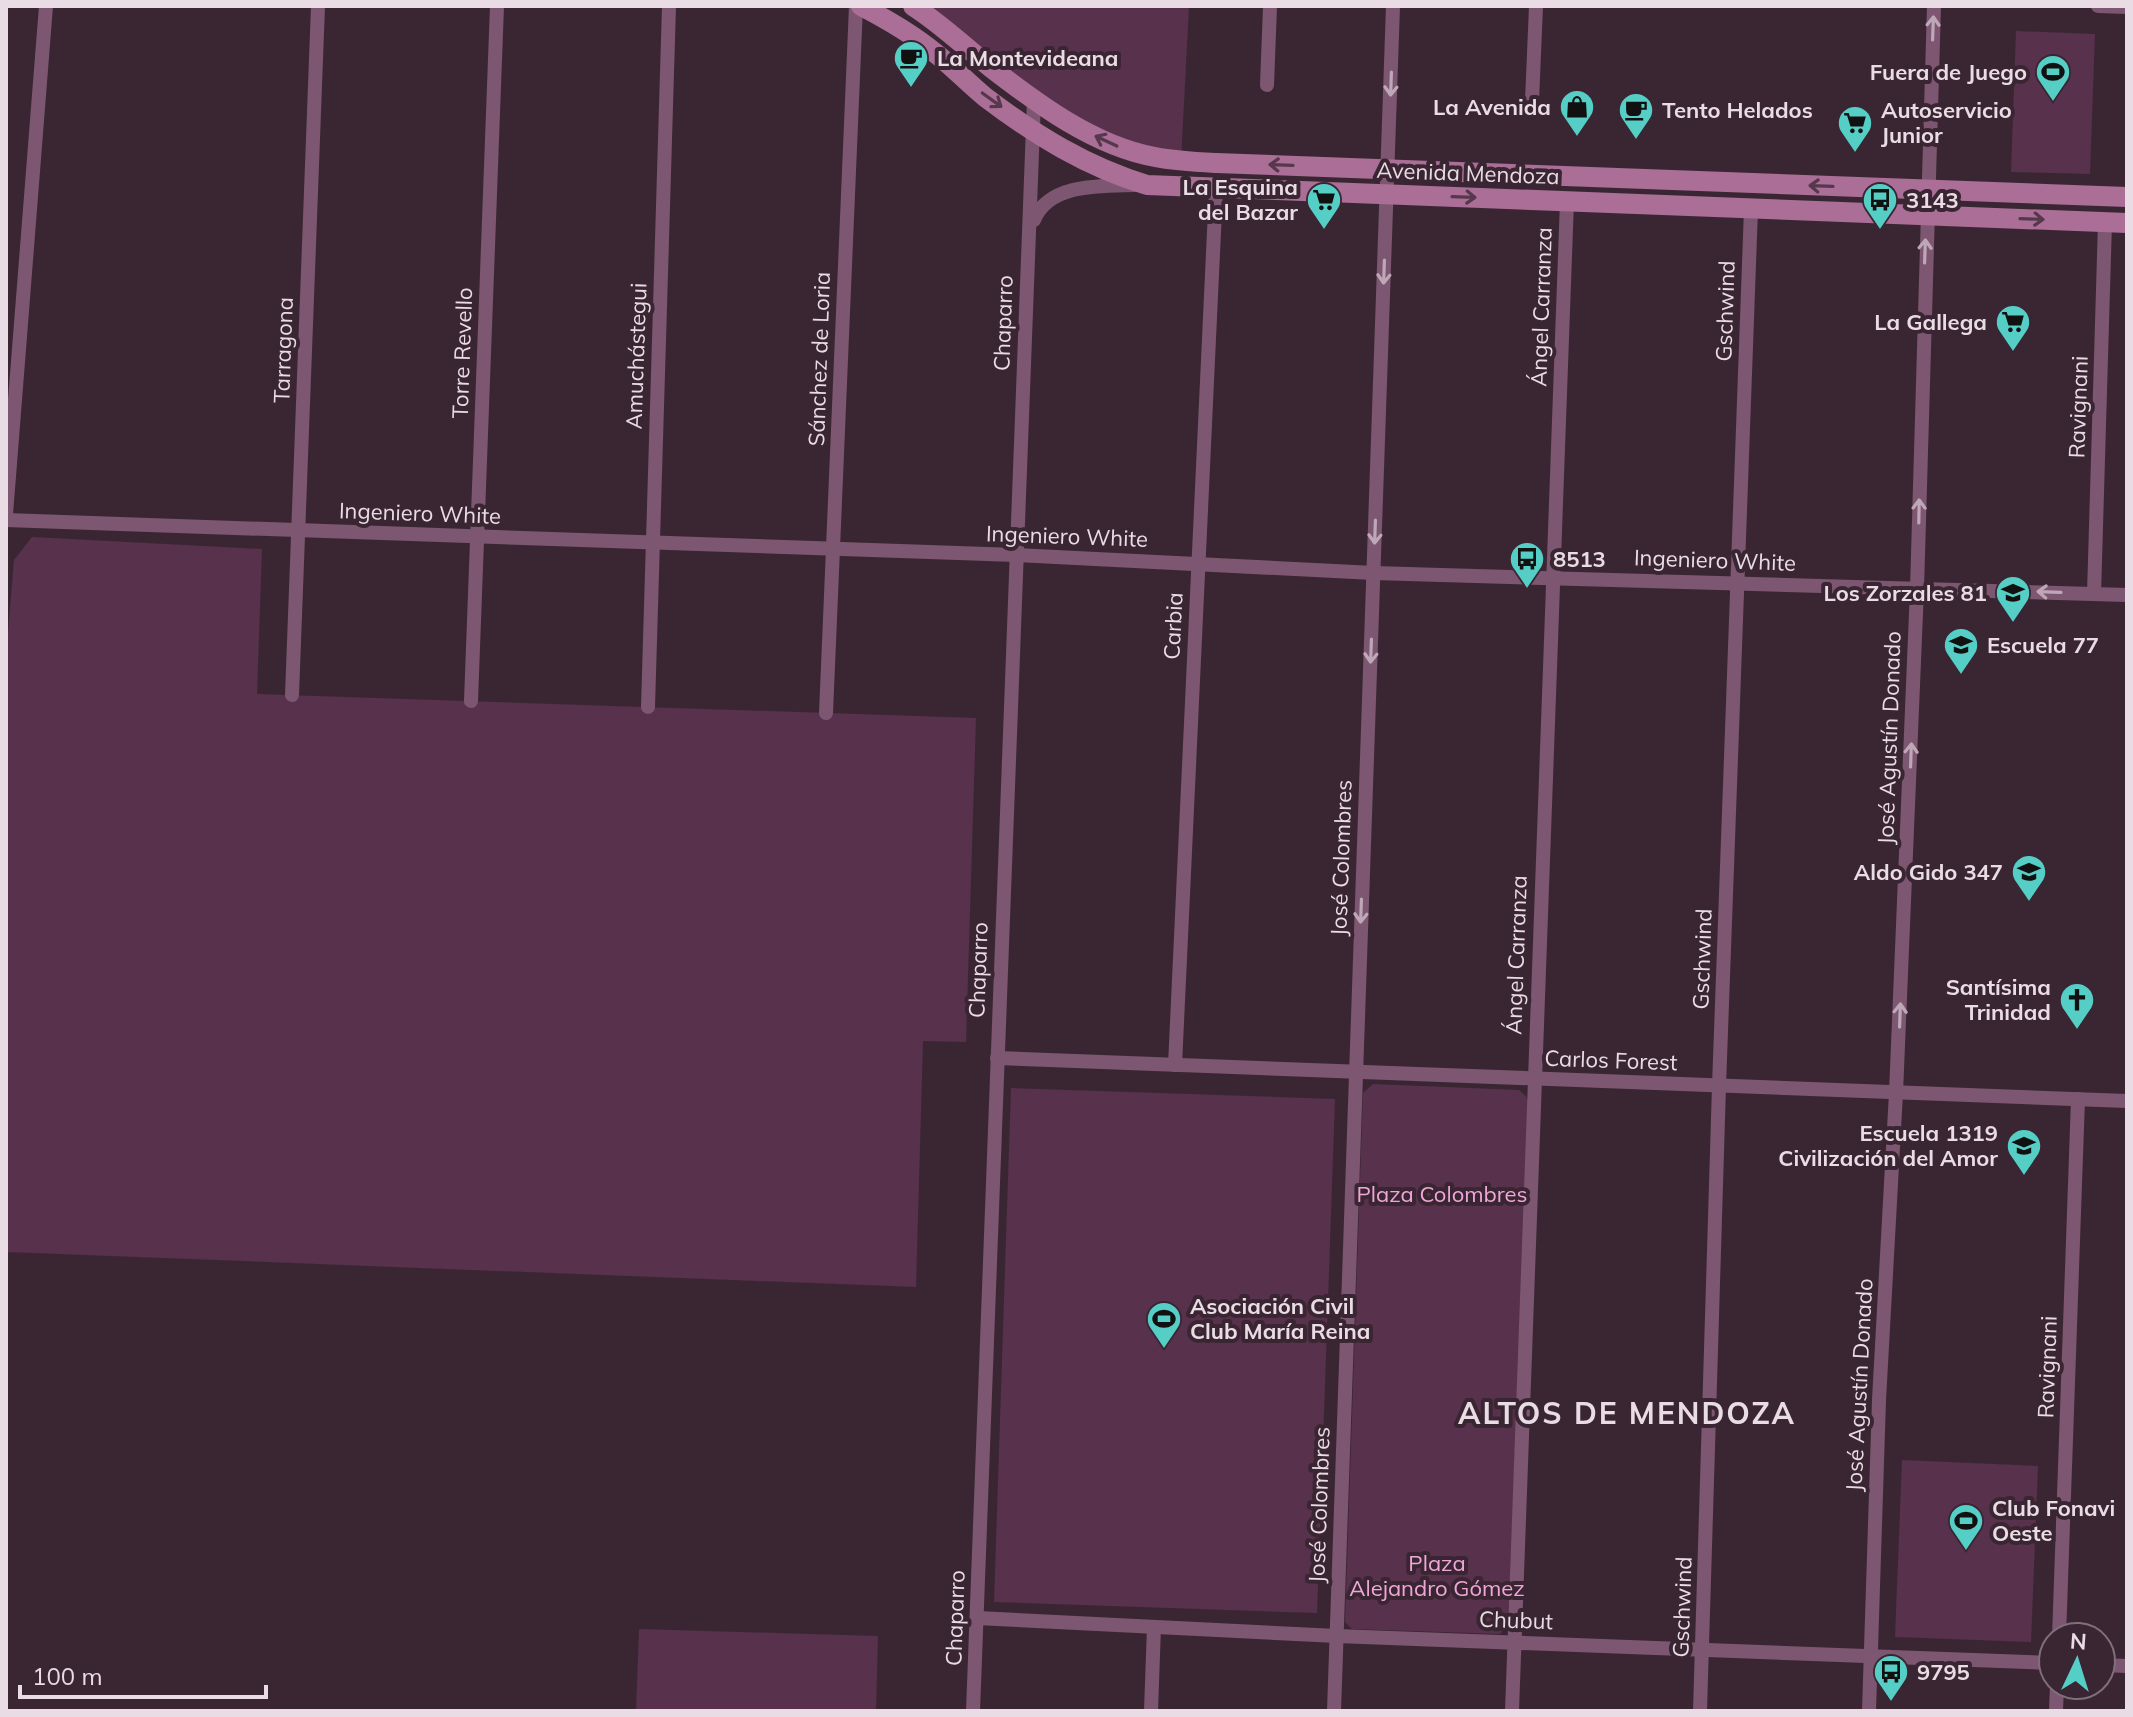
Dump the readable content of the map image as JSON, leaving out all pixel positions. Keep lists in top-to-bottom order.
{
  "streets": {
    "main road": ["Avenida Mendoza"],
    "street": [
      "Ángel Carranza",
      "Gschwind",
      "Chaparro",
      "Tarragona",
      "Torre Revello",
      "Amuchástegui",
      "Sánchez de Loria",
      "Ravignani",
      "Ingeniero White",
      "Carbia",
      "José Agustín Donado",
      "José Colombres",
      "Carlos Forest",
      "Chubut"
    ]
  },
  "crossings": [
    ["Avenida Mendoza", "Ángel Carranza"],
    ["Avenida Mendoza", "Gschwind"],
    ["Avenida Mendoza", "Chaparro"],
    ["Avenida Mendoza", "Sánchez de Loria"],
    ["Avenida Mendoza", "Ravignani"],
    ["Avenida Mendoza", "Carbia"],
    ["Avenida Mendoza", "José Agustín Donado"],
    ["Avenida Mendoza", "José Colombres"],
    ["Ángel Carranza", "Ingeniero White"],
    ["Ángel Carranza", "Carlos Forest"],
    ["Ángel Carranza", "Chubut"],
    ["Gschwind", "Ingeniero White"],
    ["Gschwind", "Carlos Forest"],
    ["Gschwind", "Chubut"],
    ["Chaparro", "Ingeniero White"],
    ["Chaparro", "Carlos Forest"],
    ["Chaparro", "Chubut"],
    ["Tarragona", "Ingeniero White"],
    ["Torre Revello", "Ingeniero White"],
    ["Amuchástegui", "Ingeniero White"],
    ["Sánchez de Loria", "Ingeniero White"],
    ["Ravignani", "Ingeniero White"],
    ["Ravignani", "Carlos Forest"],
    ["Ingeniero White", "Carbia"],
    ["Ingeniero White", "José Agustín Donado"],
    ["Ingeniero White", "José Colombres"],
    ["Carbia", "Carlos Forest"],
    ["José Agustín Donado", "Carlos Forest"],
    ["José Agustín Donado", "Chubut"],
    ["José Colombres", "Carlos Forest"],
    ["José Colombres", "Chubut"]
  ],
  "one_way": ["José Agustín Donado", "José Colombres"],
  "districts": ["ALTOS DE MENDOZA"],
  "parks": ["Plaza Colombres", "Plaza Alejandro Gómez"],
  "places": {
    "cafe": ["La Montevideana", "Tento Helados"],
    "sports": ["Fuera de Juego", "Asociación Civil Club María Reina", "Club Fonavi Oeste"],
    "shop": ["La Avenida"],
    "supermarket": ["Autoservicio Junior", "La Esquina del Bazar", "La Gallega"],
    "bus stop": ["3143", "8513", "9795"],
    "school or university": [
      "Los Zorzales 81",
      "Escuela 77",
      "Aldo Gido 347",
      "Escuela 1319 Civilización del Amor"
    ],
    "church": ["Santísima Trinidad"]
  },
  "scale_bar": "100 m",
  "north": "top"
}
